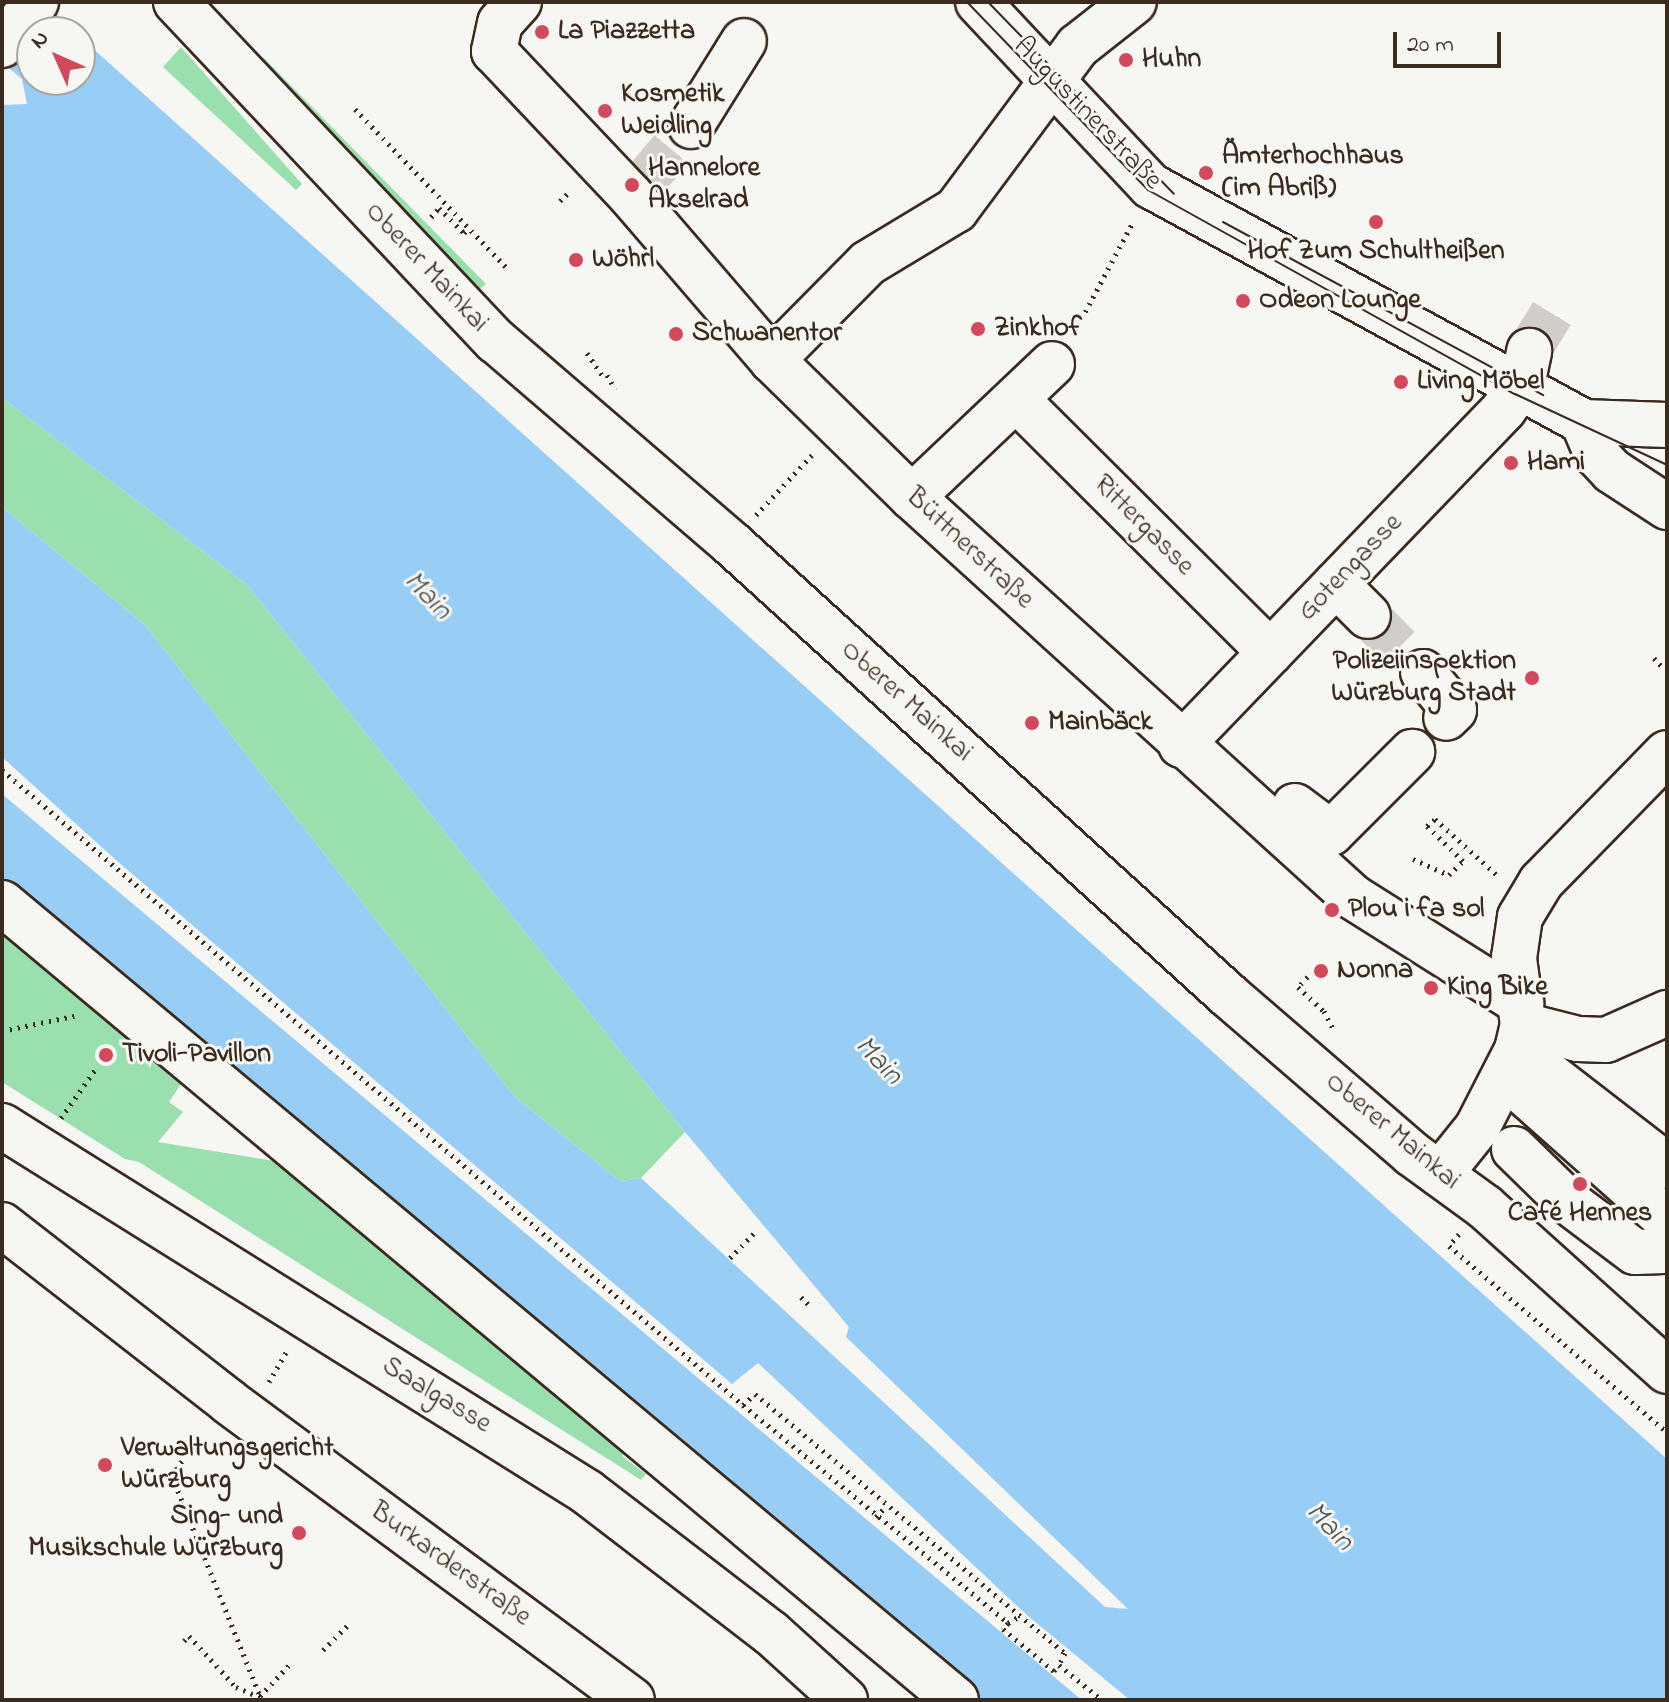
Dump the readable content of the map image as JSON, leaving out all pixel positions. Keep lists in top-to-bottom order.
{
  "streets": {
    "street": [
      "Augustinerstraße",
      "Oberer Mainkai",
      "Rittergasse",
      "Büttnerstraße",
      "Gotengasse",
      "Saalgasse",
      "Burkarderstraße"
    ]
  },
  "crossings": [
    ["Augustinerstraße", "Gotengasse"],
    ["Rittergasse", "Gotengasse"],
    ["Büttnerstraße", "Gotengasse"]
  ],
  "water": ["Main"],
  "places": [
    "La Piazzetta",
    "Huhn",
    "Kosmetik Weidling",
    "Ämterhochhaus (im Abriß)",
    "Hannelore Akselrad",
    "Hof Zum Schultheißen",
    "Wöhrl",
    "Odeon Lounge",
    "Zinkhof",
    "Schwanentor",
    "Living Möbel",
    "Hami",
    "Polizeiinspektion Würzburg Stadt",
    "Mainbäck",
    "Plou i fa sol",
    "Nonna",
    "King Bike",
    "Tivoli-Pavillon",
    "Café Hennes",
    "Verwaltungsgericht Würzburg",
    "Sing- und Musikschule Würzburg"
  ],
  "scale_bar": "20 m",
  "north": "top left"
}
